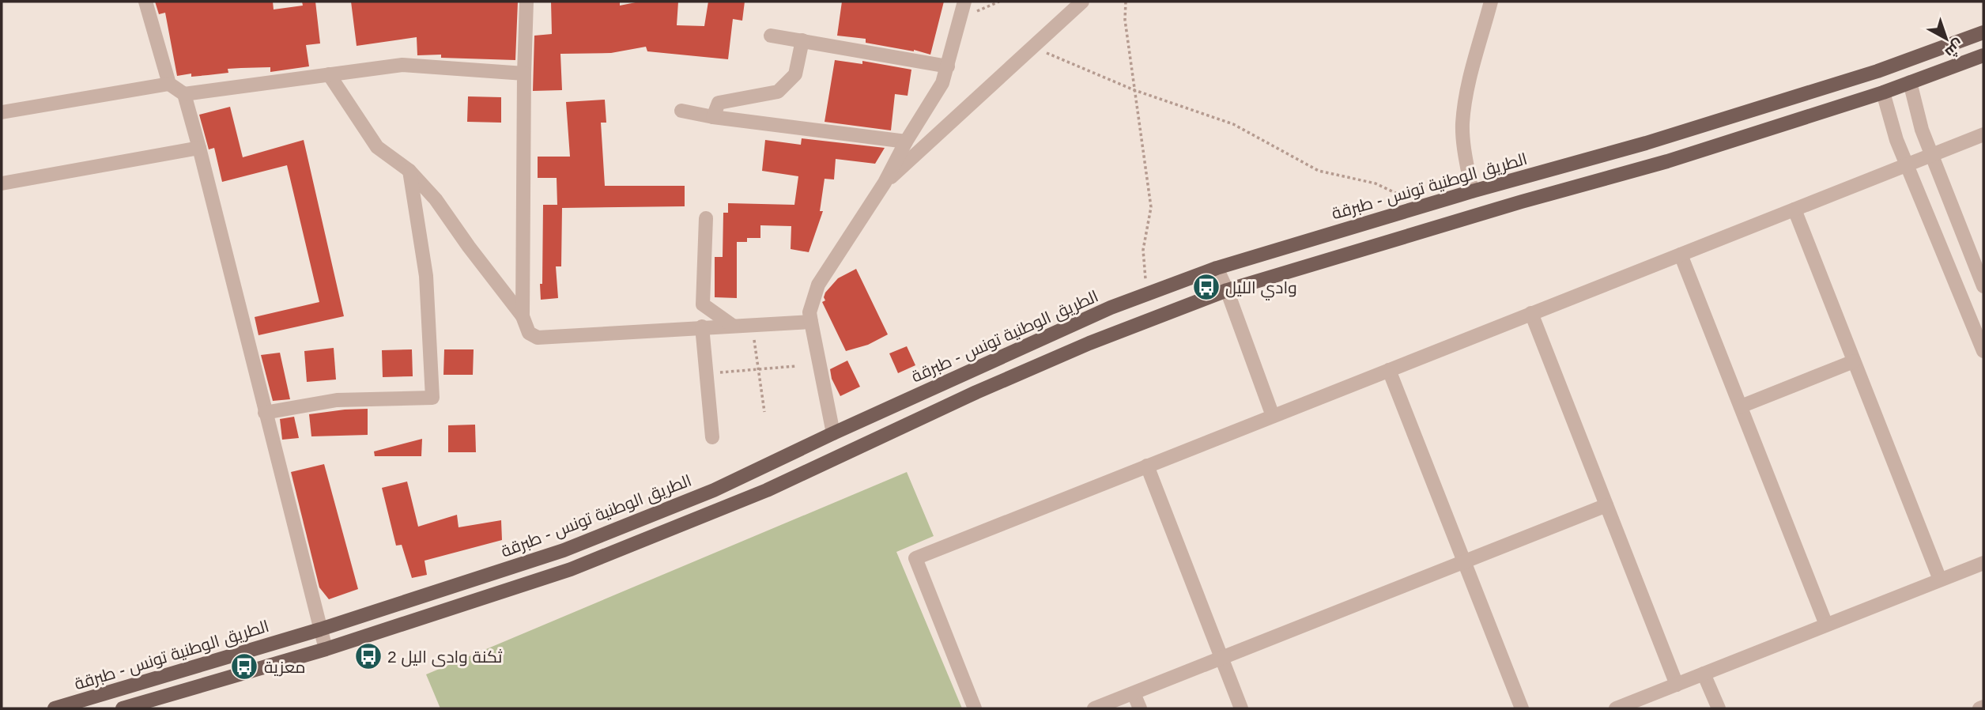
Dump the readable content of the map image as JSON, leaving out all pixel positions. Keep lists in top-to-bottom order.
{
  "streets": {
    "main road": ["الطريق الوطنية تونس - طبرقة"]
  },
  "places": {
    "bus stop": ["وادي الليل", "ثكنة وادى اليل 2", "معزية"]
  },
  "north": "bottom right"
}
